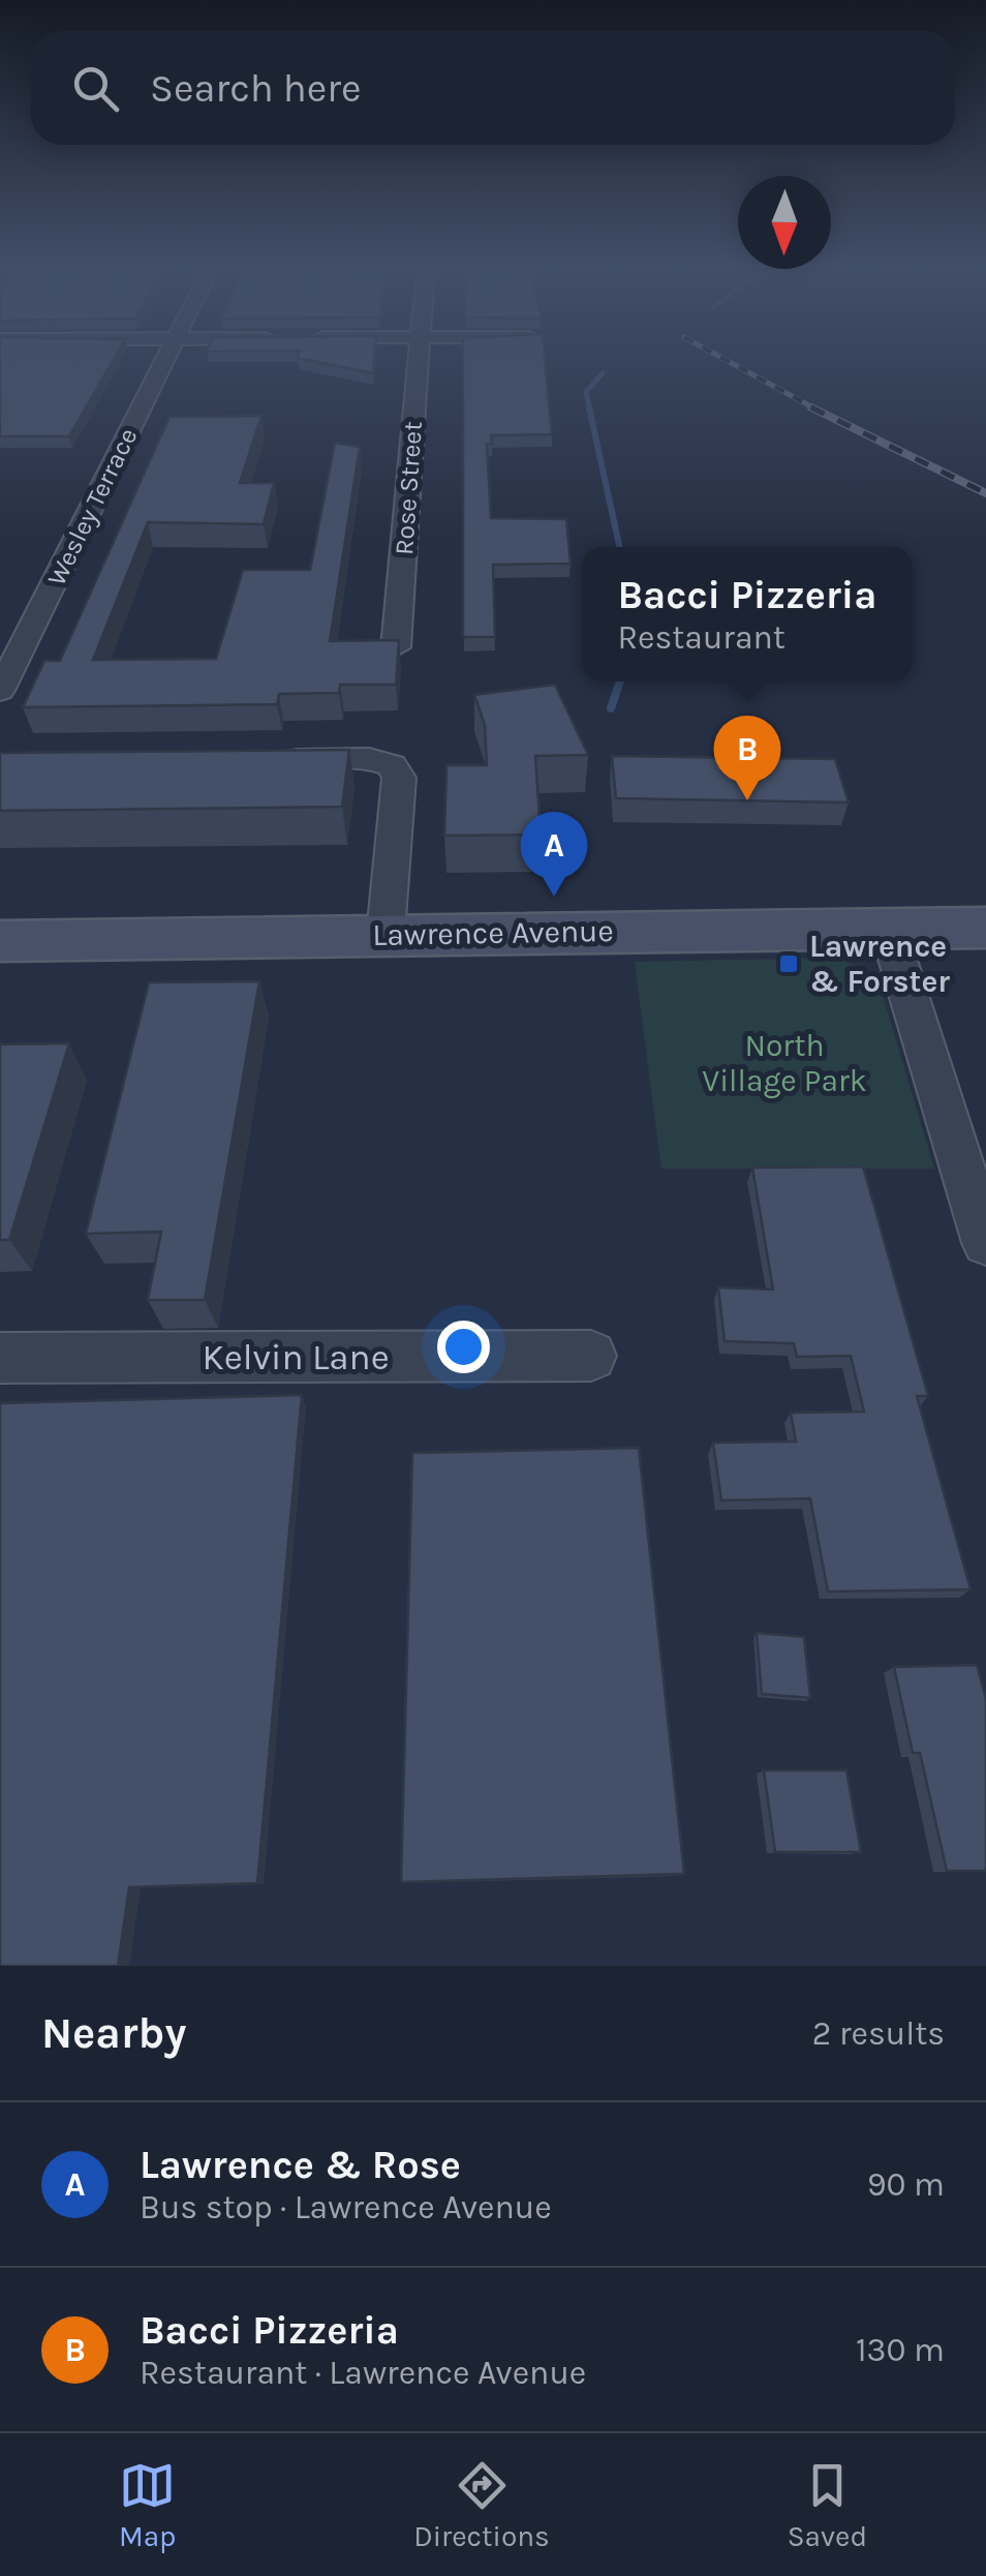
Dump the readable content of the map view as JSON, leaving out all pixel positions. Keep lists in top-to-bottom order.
{
  "streets": {
    "main road": ["Lawrence Avenue"],
    "street": ["Rose Street", "Wesley Terrace", "Kelvin Lane"]
  },
  "parks": ["North Village Park"],
  "places": {
    "transit": ["Lawrence & Forster"]
  },
  "north": "bottom",
  "page": {
    "search": "Search here",
    "popup": ["Bacci Pizzeria", "Restaurant"],
    "pins": ["B", "A"],
    "heading": ["Nearby", "2 results"],
    "list": [
      {
        "mark": "A",
        "name": "Lawrence & Rose",
        "note": "Bus stop · Lawrence Avenue",
        "value": "90 m"
      },
      {
        "mark": "B",
        "name": "Bacci Pizzeria",
        "note": "Restaurant · Lawrence Avenue",
        "value": "130 m"
      }
    ],
    "nav": ["Map", "Directions", "Saved"]
  }
}
